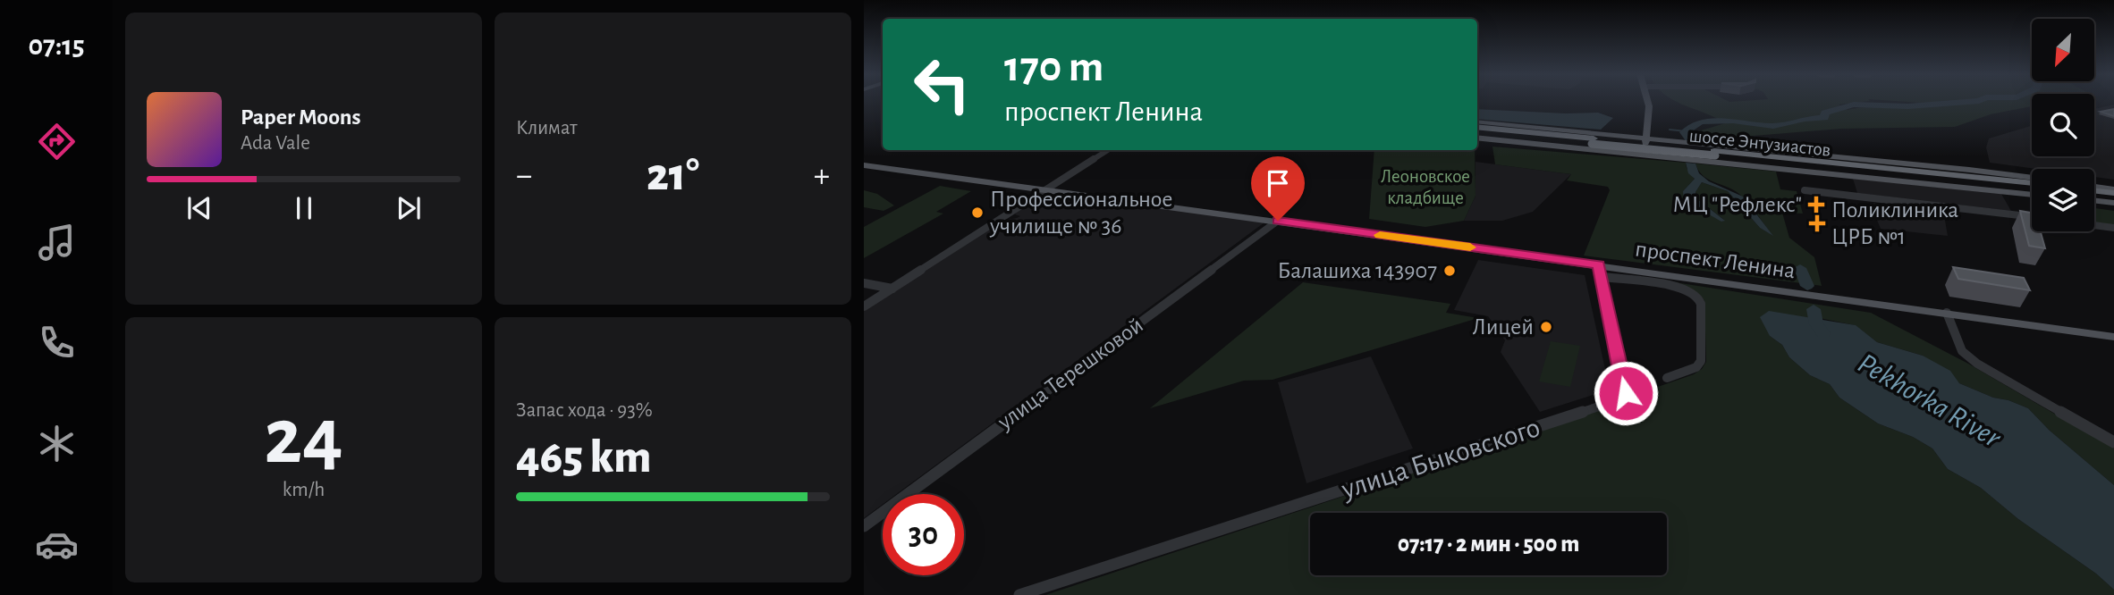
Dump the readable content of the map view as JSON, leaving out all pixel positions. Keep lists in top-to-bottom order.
{
  "streets": {
    "highway": ["шоссе Энтузиастов"],
    "main road": ["проспект Ленина"],
    "street": ["улица Терешковой", "улица Быковского"]
  },
  "crossings": [
    ["проспект Ленина", "улица Терешковой"],
    ["проспект Ленина", "улица Быковского"]
  ],
  "water": ["Pekhorka River"],
  "parks": ["Леоновское кладбище"],
  "places": {
    "health": ["МЦ \"Рефлекс\"", "Поликлиника ЦРБ №1"],
    "other": ["Профессиональное училище № 36", "Балашиха 143907", "Лицей"]
  },
  "north": "bottom left",
  "page": {
    "tabs": "07:15",
    "tile": [
      "Климат",
      ["24", "km/h"],
      ["Запас хода · 93%", "465 km"]
    ],
    "turn": ["170 m", "проспект Ленина"],
    "song": ["Paper Moons", "Ada Vale"],
    "heat": ["−", "21°", "+"],
    "limit": "30",
    "trip": "07:17 · 2 мин · 500 m"
  }
}
